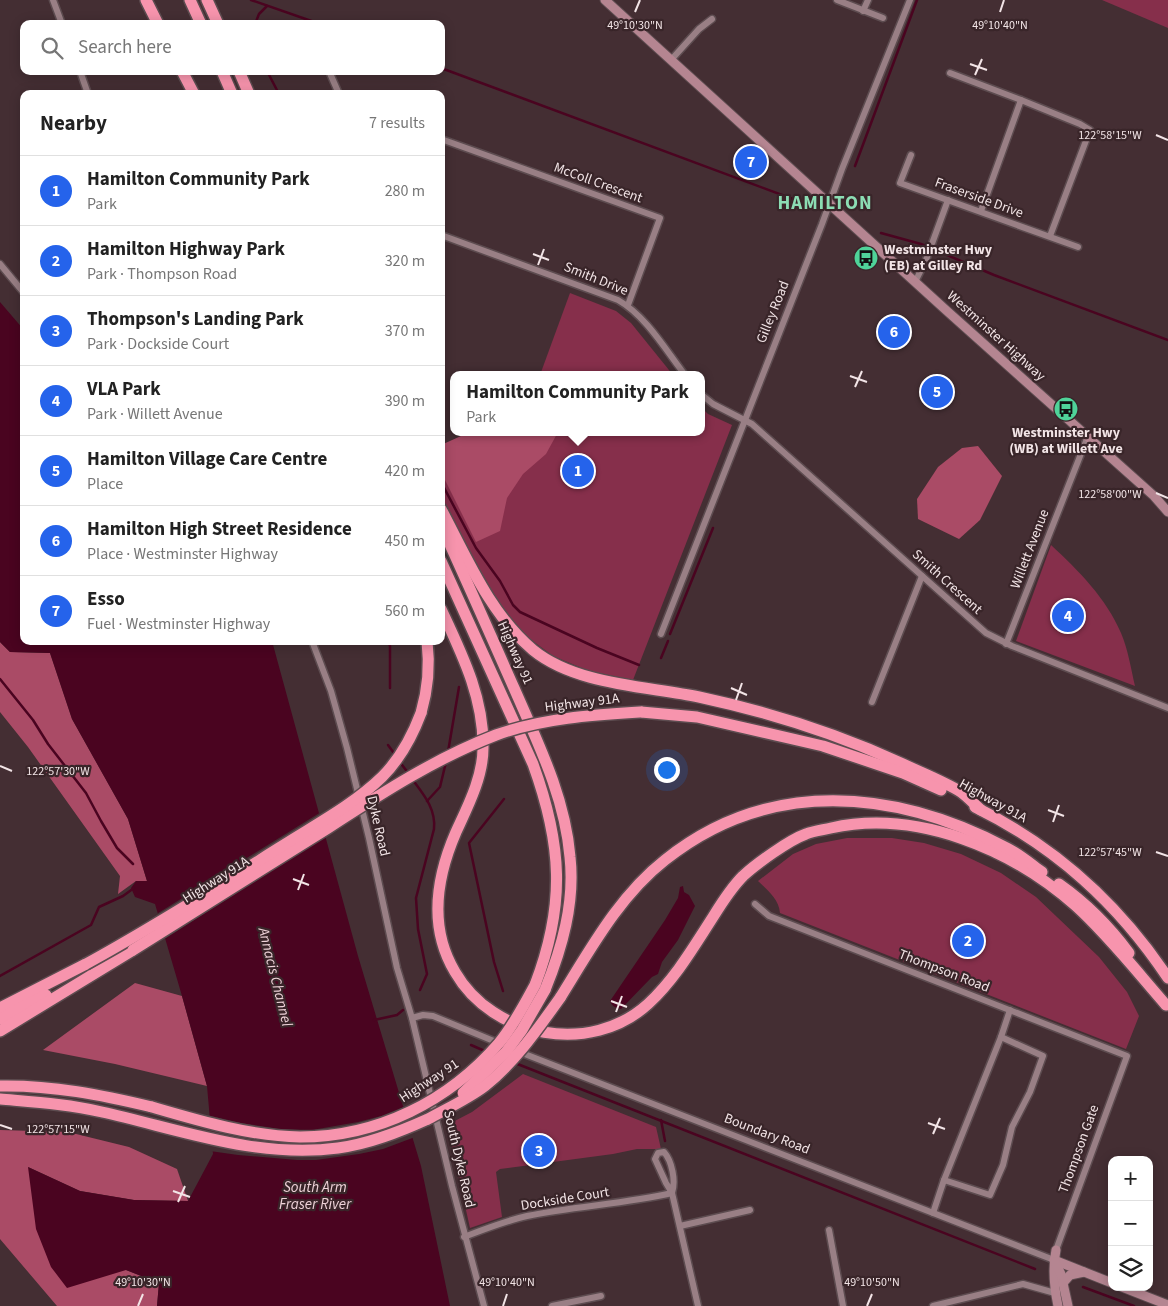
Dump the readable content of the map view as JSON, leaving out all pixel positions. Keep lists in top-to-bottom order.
{
  "streets": {
    "highway": ["Highway 91", "Highway 91A"],
    "main road": ["Westminster Highway", "Boundary Road"],
    "street": [
      "McColl Crescent",
      "Fraserside Drive",
      "Smith Drive",
      "Gilley Road",
      "Willett Avenue",
      "Smith Crescent",
      "Dyke Road",
      "Thompson Road",
      "Thompson Gate",
      "South Dyke Road",
      "Dockside Court"
    ]
  },
  "crossings": [
    ["McColl Crescent", "Smith Drive"],
    ["Gilley Road", "Westminster Highway"],
    ["Gilley Road", "Smith Crescent"],
    ["Westminster Highway", "Willett Avenue"],
    ["Willett Avenue", "Smith Crescent"],
    ["Dyke Road", "Boundary Road"],
    ["Dyke Road", "South Dyke Road"],
    ["Thompson Road", "Thompson Gate"],
    ["Boundary Road", "South Dyke Road"],
    ["South Dyke Road", "Dockside Court"]
  ],
  "districts": ["HAMILTON"],
  "water": ["Annacis Channel", "South Arm Fraser River"],
  "places": {
    "bus stop": ["Westminster Hwy (EB) at Gilley Rd", "Westminster Hwy (WB) at Willett Ave"]
  },
  "page": {
    "search": "Search here",
    "heading": ["Nearby", "7 results"],
    "pins": [
      "7",
      "6",
      "5",
      "1",
      "4",
      "2",
      "3"
    ],
    "list": [
      {
        "mark": "1",
        "name": "Hamilton Community Park",
        "note": "Park",
        "value": "280 m"
      },
      {
        "mark": "2",
        "name": "Hamilton Highway Park",
        "note": "Park · Thompson Road",
        "value": "320 m"
      },
      {
        "mark": "3",
        "name": "Thompson's Landing Park",
        "note": "Park · Dockside Court",
        "value": "370 m"
      },
      {
        "mark": "4",
        "name": "VLA Park",
        "note": "Park · Willett Avenue",
        "value": "390 m"
      },
      {
        "mark": "5",
        "name": "Hamilton Village Care Centre",
        "note": "Place",
        "value": "420 m"
      },
      {
        "mark": "6",
        "name": "Hamilton High Street Residence",
        "note": "Place · Westminster Highway",
        "value": "450 m"
      },
      {
        "mark": "7",
        "name": "Esso",
        "note": "Fuel · Westminster Highway",
        "value": "560 m"
      }
    ],
    "popup": ["Hamilton Community Park", "Park"],
    "map_buttons": ["+", "−"]
  },
  "coordinates": [
    "49°10'30\"N",
    "49°10'40\"N",
    "122°58'15\"W",
    "122°58'00\"W",
    "122°57'30\"W",
    "122°57'45\"W",
    "122°57'15\"W",
    "49°10'50\"N"
  ]
}
